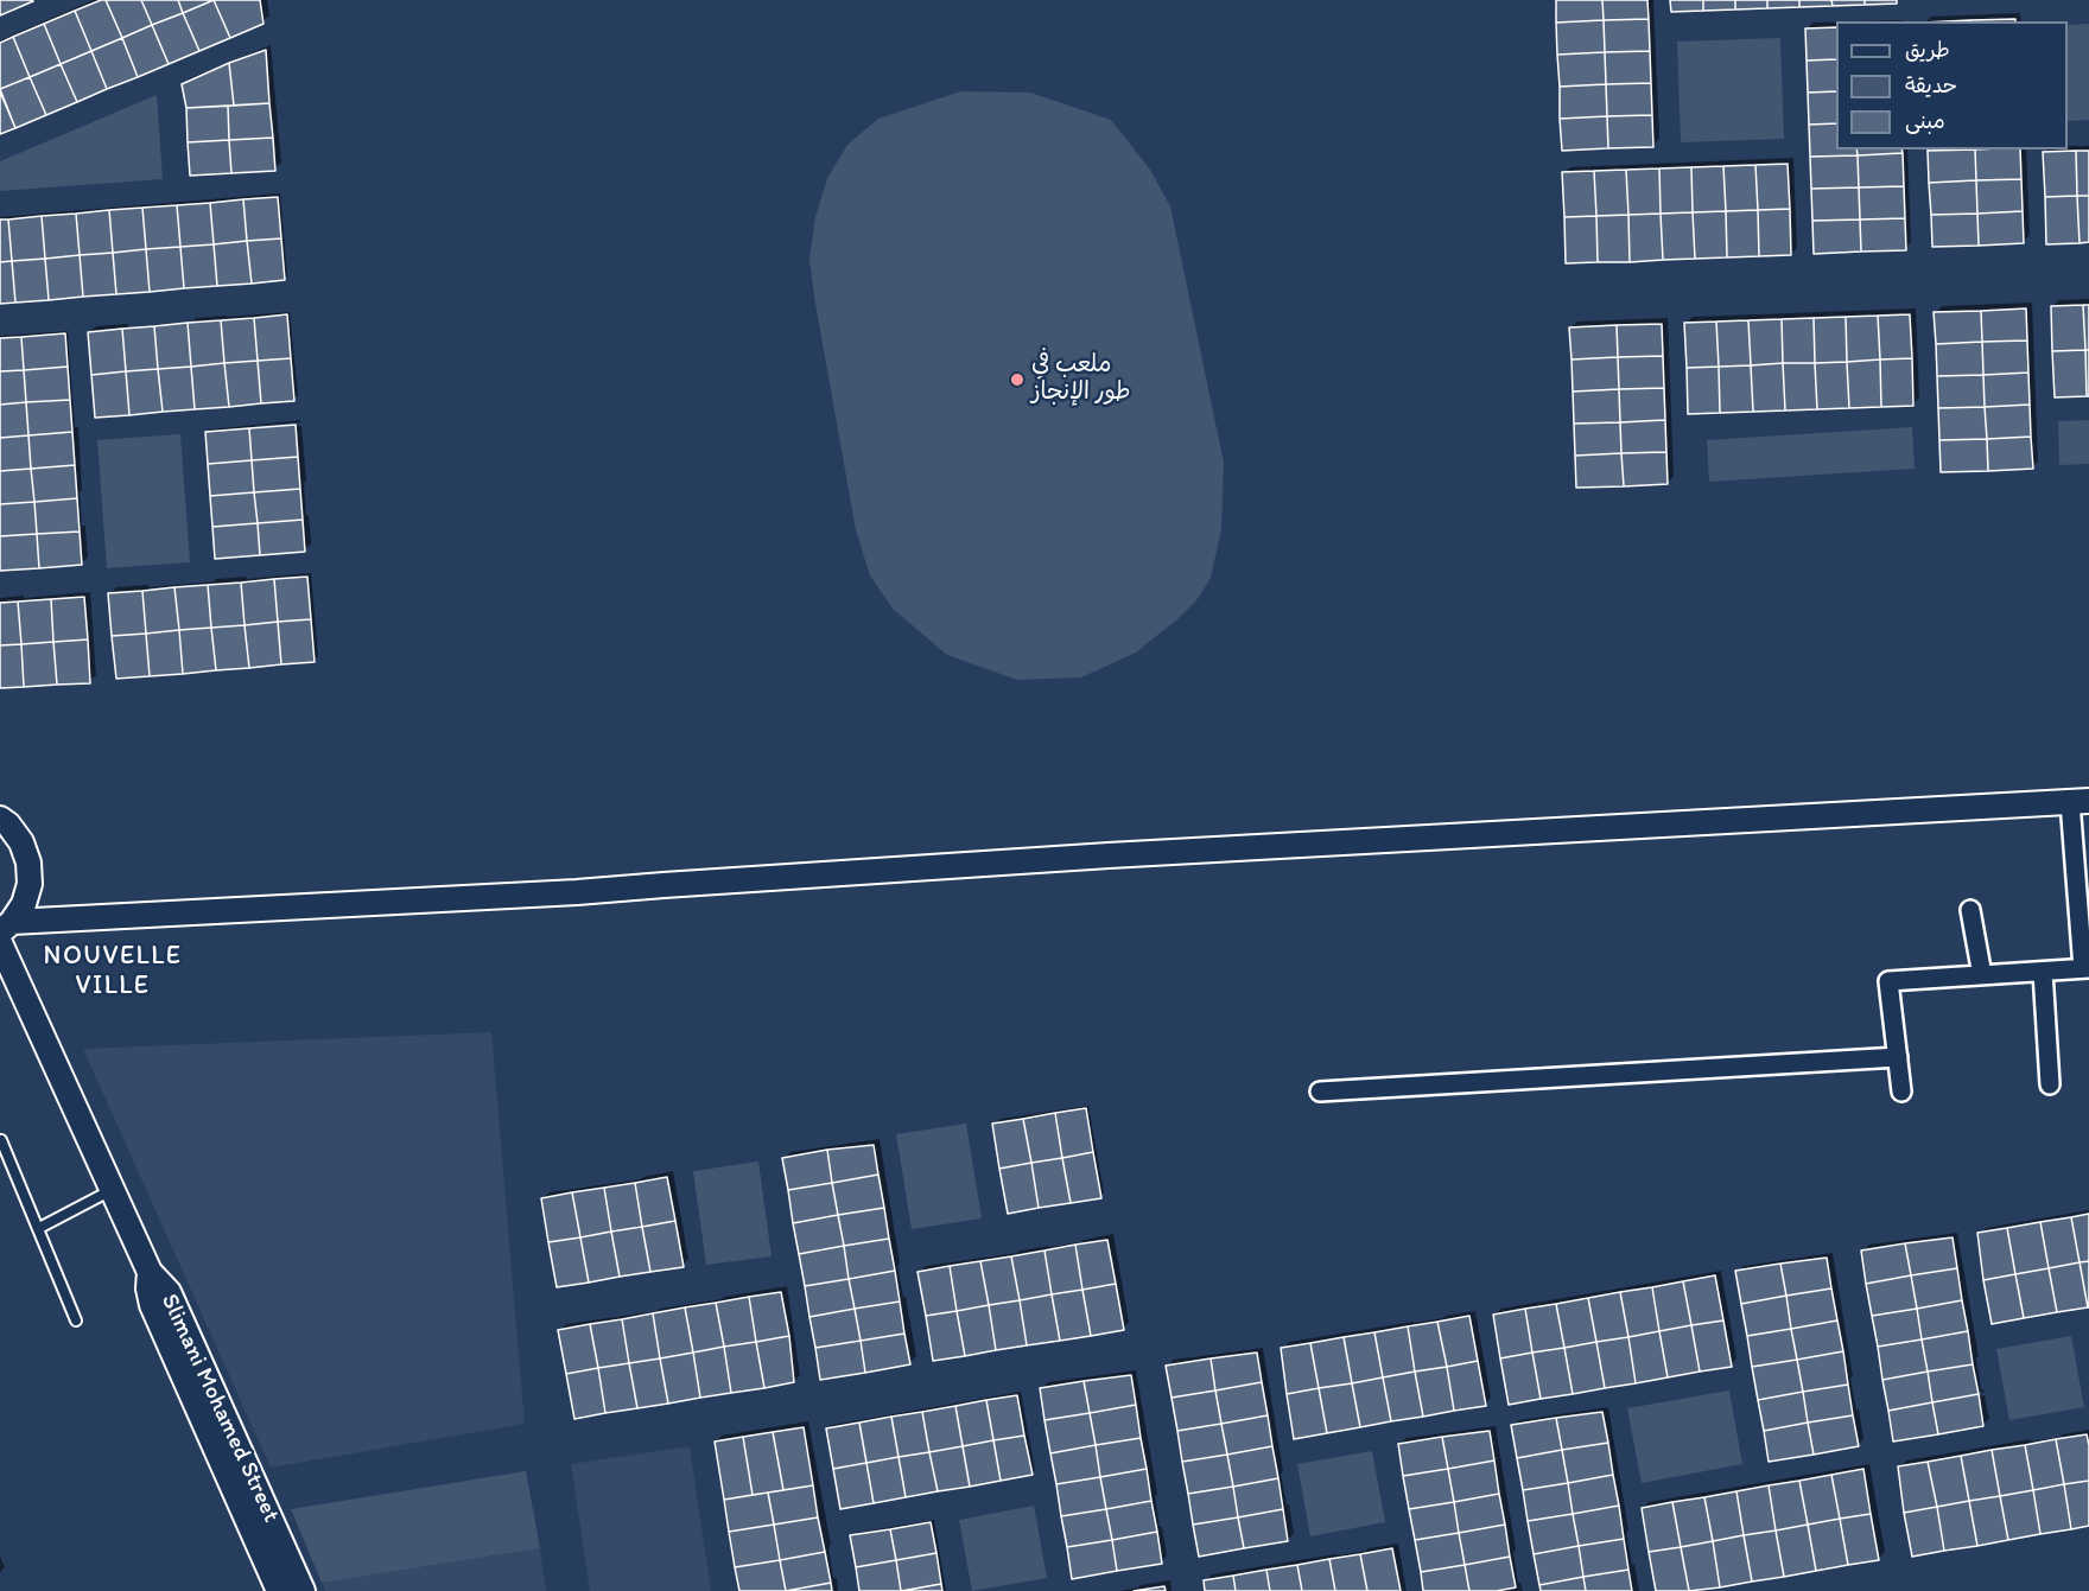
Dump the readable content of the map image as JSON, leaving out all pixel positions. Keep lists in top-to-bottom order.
{
  "streets": {
    "street": ["Slimani Mohamed Street"]
  },
  "districts": ["NOUVELLE VILLE"],
  "places": ["ملعب في طور الإنجاز"],
  "legend": ["طريق", "حديقة", "مبنى"]
}
